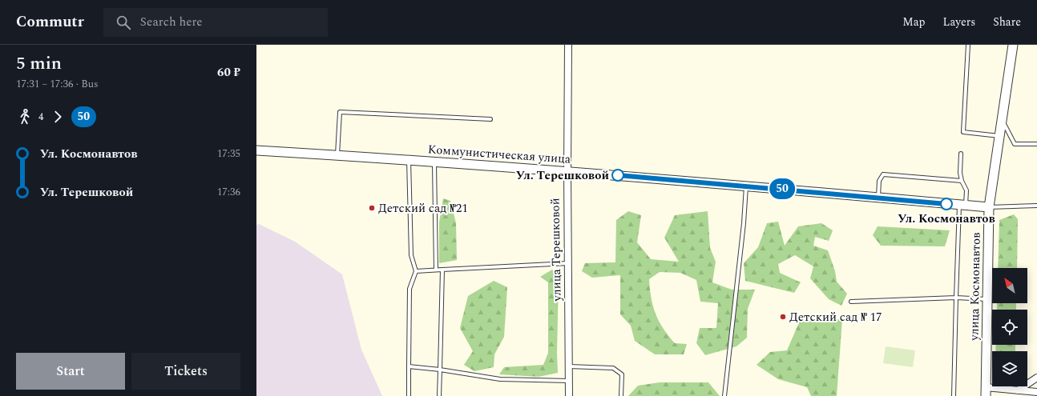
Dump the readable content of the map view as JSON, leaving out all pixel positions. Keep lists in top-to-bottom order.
{
  "streets": {
    "street": ["Коммунистическая улица", "улица Терешковой", "улица Космонавтов"]
  },
  "crossings": [
    ["Коммунистическая улица", "улица Терешковой"],
    ["Коммунистическая улица", "улица Космонавтов"]
  ],
  "places": [
    "Ул. Терешковой",
    "Ул. Космонавтов",
    "Детский сад №21",
    "Детский сад № 17"
  ],
  "lines": ["bus line 50"],
  "north": "top left",
  "page": {
    "header": "Commutr",
    "search": "Search here",
    "nav": ["Map", "Layers", "Share"],
    "heading": ["5 min", "17:31 – 17:36 · Bus", "60 ₽"],
    "on_map": "50",
    "legs": ["4", "50"],
    "list": [
      {
        "name": "Ул. Космонавтов",
        "value": "17:35"
      },
      {
        "name": "Ул. Терешковой",
        "value": "17:36"
      }
    ],
    "buttons": ["Start", "Tickets"]
  }
}
